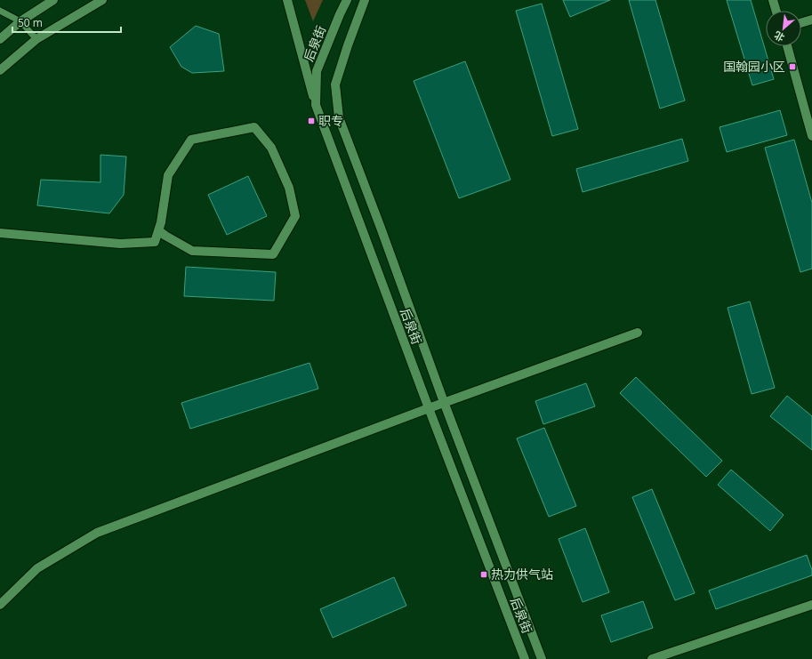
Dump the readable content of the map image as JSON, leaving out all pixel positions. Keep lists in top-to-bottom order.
{
  "streets": {
    "street": ["后泉街"]
  },
  "places": {
    "transit": ["国翰园小区", "职专", "热力供气站"]
  },
  "scale_bar": "50 m",
  "north": "bottom left"
}
